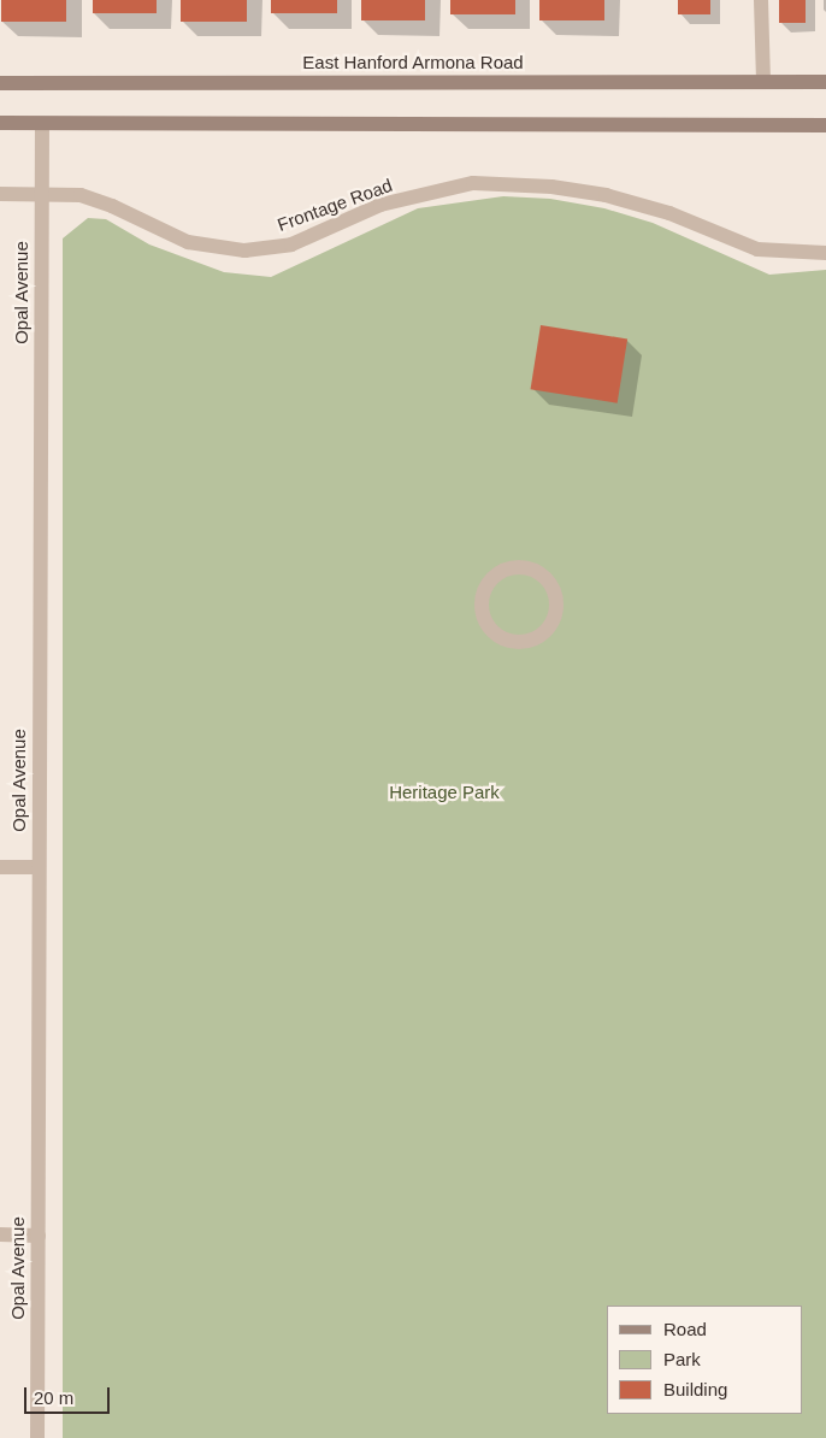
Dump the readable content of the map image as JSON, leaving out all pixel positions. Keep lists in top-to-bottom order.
{
  "streets": {
    "main road": ["East Hanford Armona Road"],
    "street": ["Frontage Road", "Opal Avenue"]
  },
  "crossings": [
    ["Frontage Road", "Opal Avenue"]
  ],
  "parks": ["Heritage Park"],
  "legend": ["Road", "Park", "Building"],
  "scale_bar": "20 m"
}
